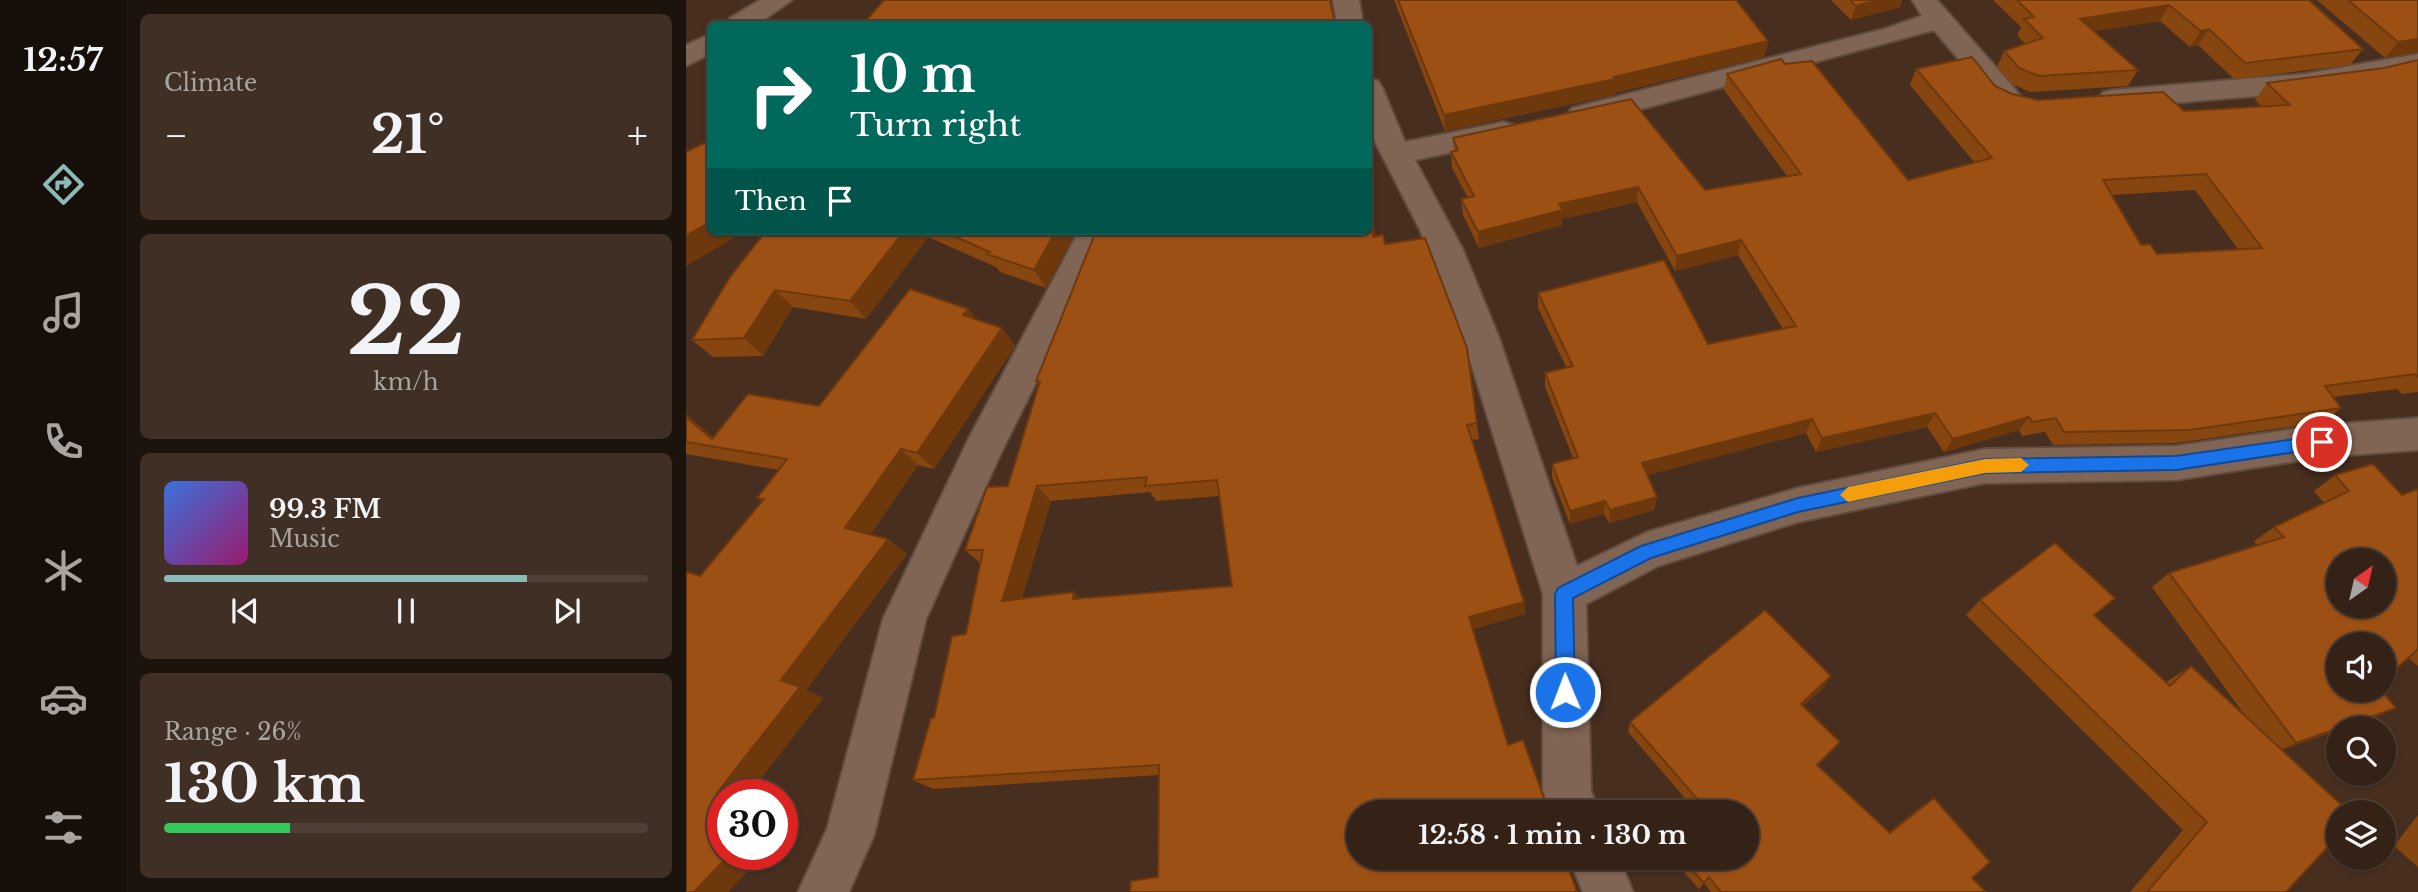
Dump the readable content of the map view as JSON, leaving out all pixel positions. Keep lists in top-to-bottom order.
{
  "north": "top right",
  "page": {
    "tabs": "12:57",
    "tile": [
      "Climate",
      ["22", "km/h"],
      ["Range · 26%", "130 km"]
    ],
    "turn": ["10 m", "Turn right"],
    "heat": ["−", "21°", "+"],
    "then": "Then",
    "song": ["99.3 FM", "Music"],
    "limit": "30",
    "trip": "12:58 · 1 min · 130 m"
  }
}
